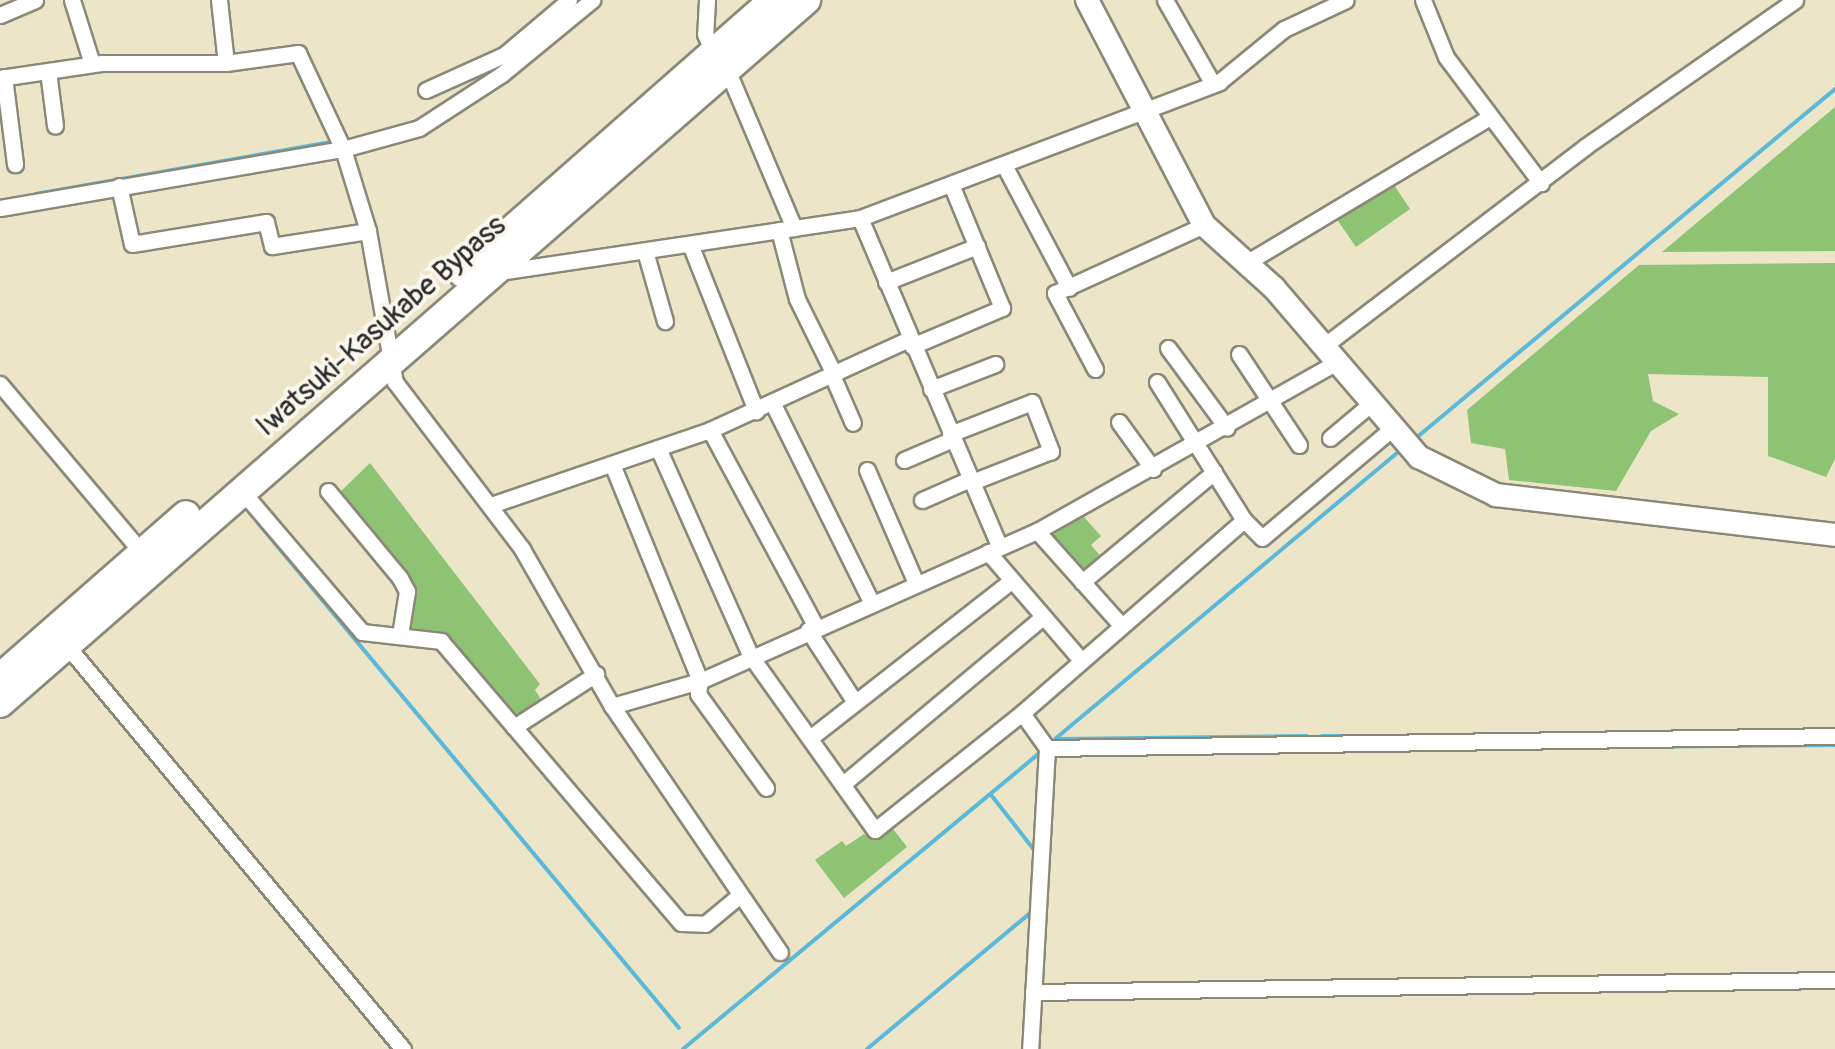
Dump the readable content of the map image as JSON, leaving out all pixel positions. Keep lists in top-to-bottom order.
{
  "streets": {
    "highway": ["Iwatsuki-Kasukabe Bypass"]
  }
}
